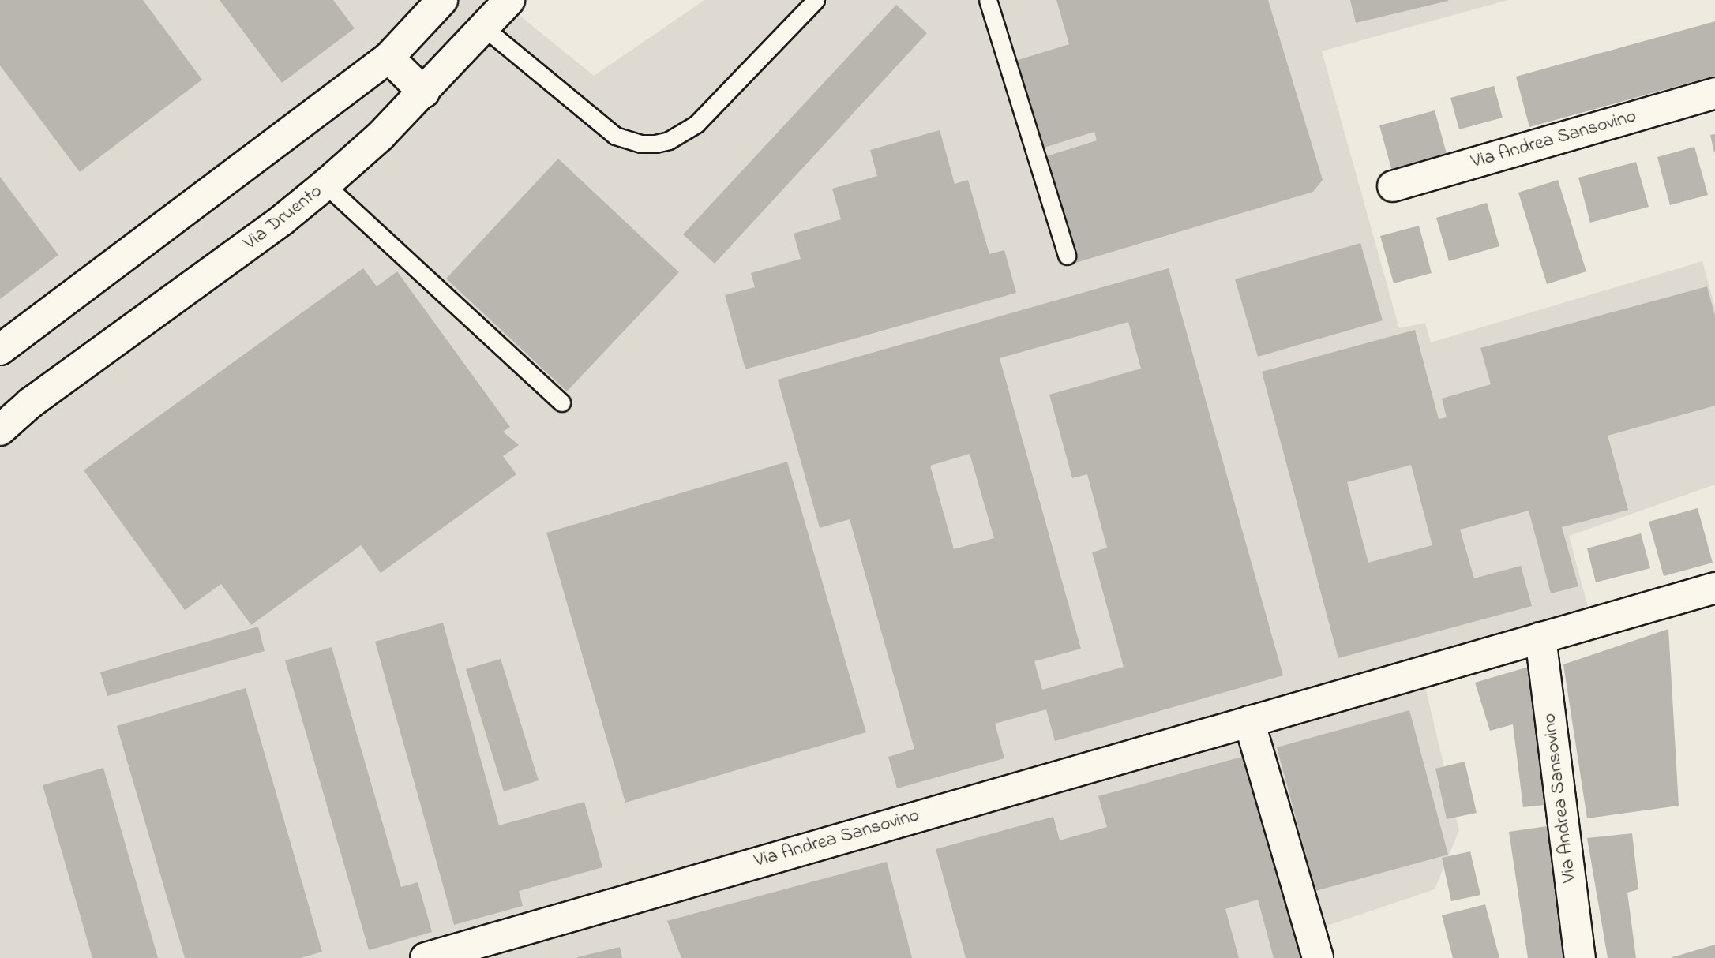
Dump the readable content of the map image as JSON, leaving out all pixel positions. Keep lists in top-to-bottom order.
{
  "streets": {
    "street": ["Via Andrea Sansovino", "Via Druento"]
  }
}
